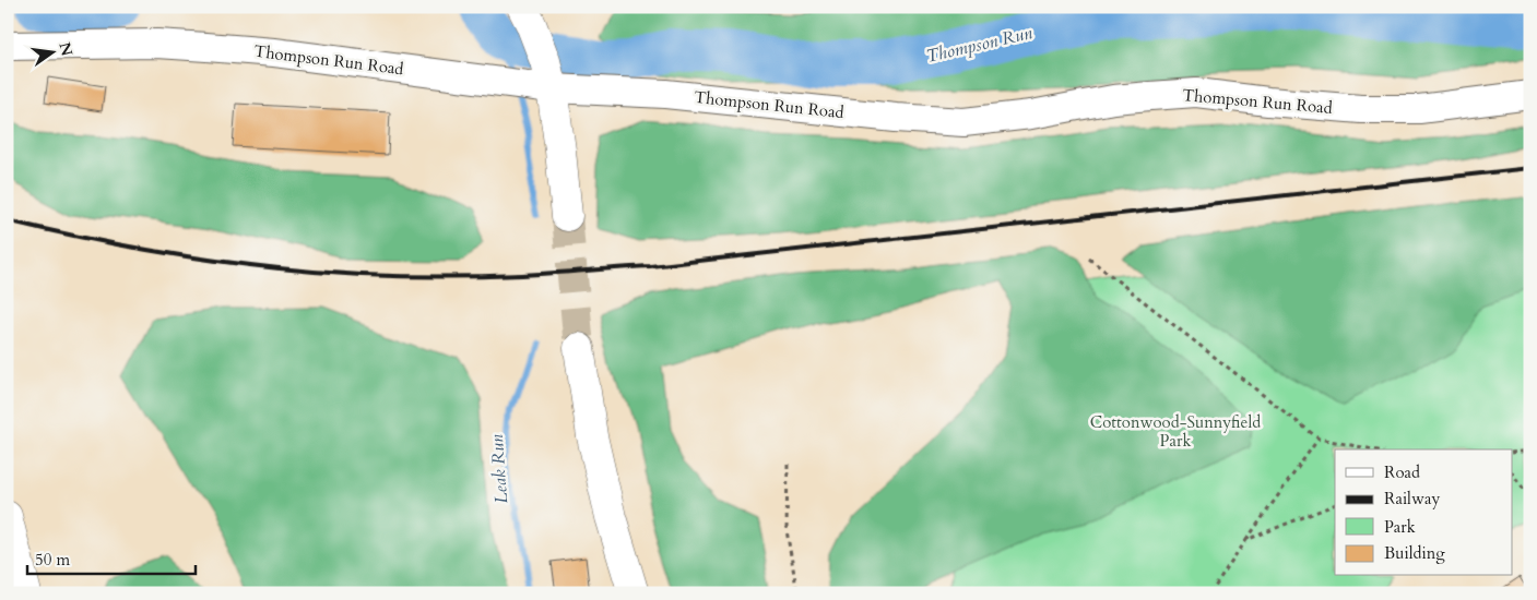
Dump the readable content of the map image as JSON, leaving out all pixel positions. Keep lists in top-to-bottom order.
{
  "streets": {
    "street": ["Thompson Run Road"]
  },
  "water": ["Thompson Run", "Leak Run"],
  "parks": ["Cottonwood-Sunnyfield Park"],
  "legend": [
    "Road",
    "Railway",
    "Park",
    "Building"
  ],
  "scale_bar": "50 m",
  "north": "right"
}
